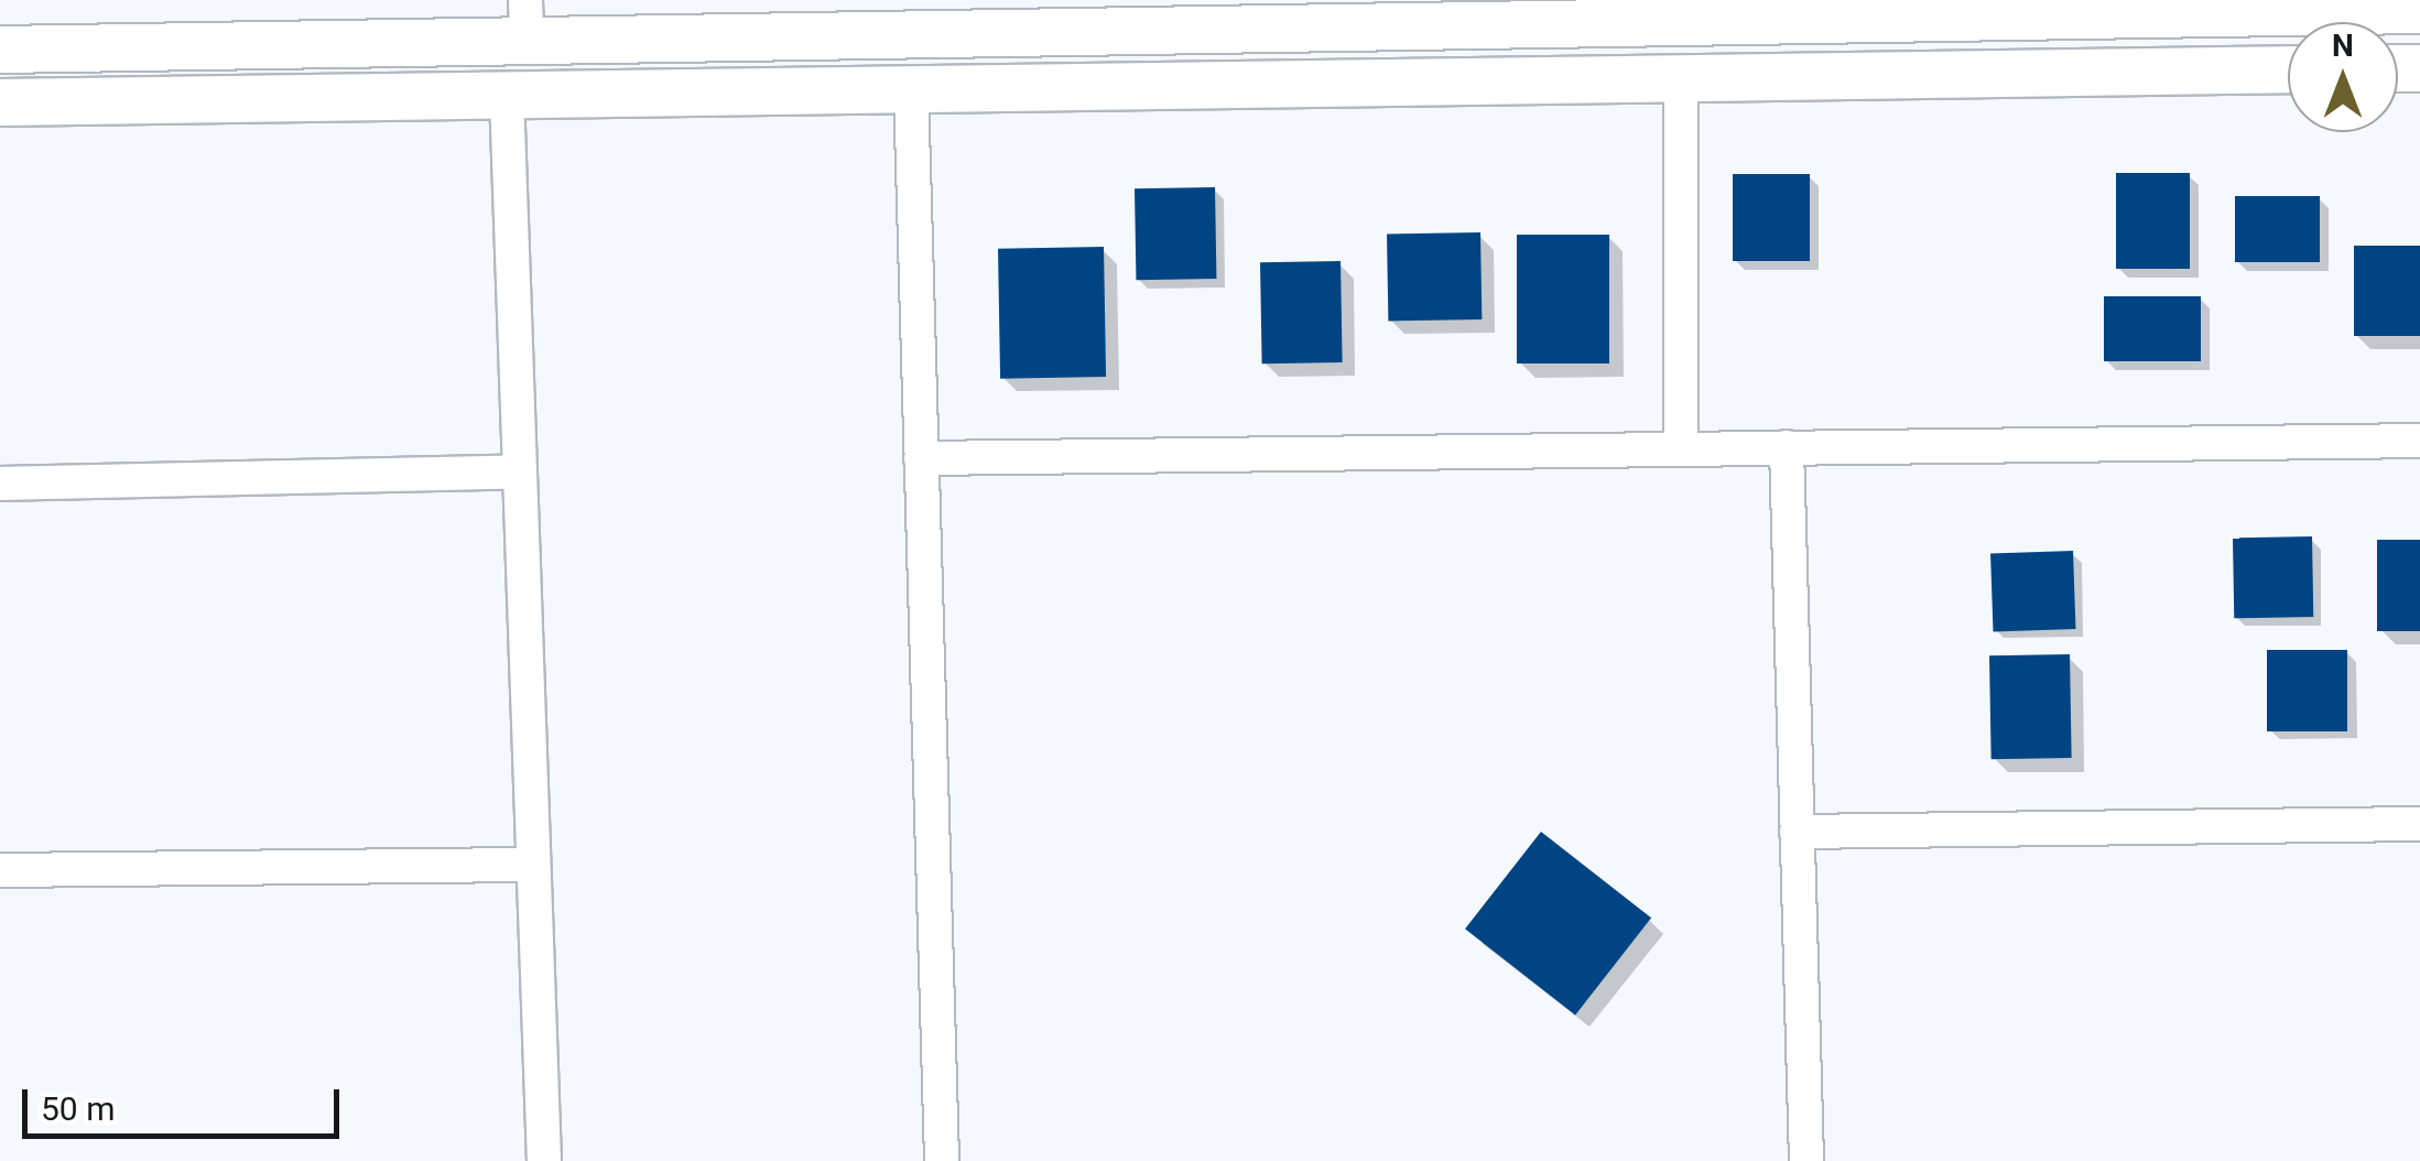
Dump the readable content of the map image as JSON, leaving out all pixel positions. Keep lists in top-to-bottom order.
{
  "scale_bar": "50 m",
  "north": "top"
}
